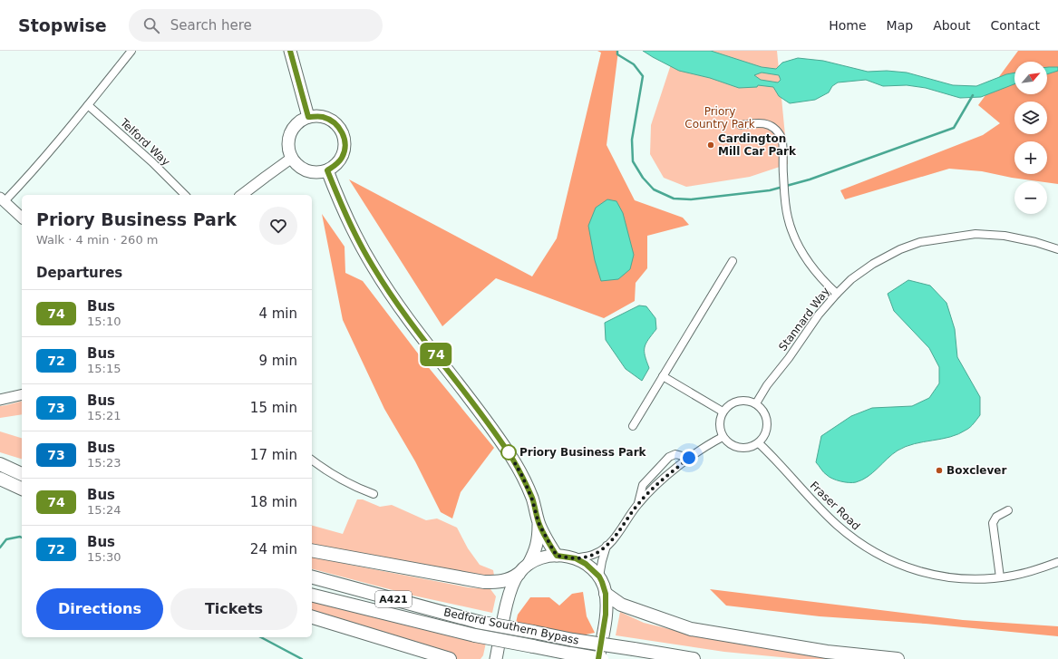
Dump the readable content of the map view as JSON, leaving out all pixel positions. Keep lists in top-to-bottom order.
{
  "streets": {
    "highway": ["A421", "Bedford Southern Bypass"],
    "street": ["Telford Way", "Stannard Way", "Fraser Road"]
  },
  "crossings": [
    ["Stannard Way", "Fraser Road"]
  ],
  "parks": ["Priory Country Park"],
  "places": ["Cardington Mill Car Park", "Priory Business Park", "Boxclever"],
  "lines": ["bus line 74"],
  "north": "top right",
  "page": {
    "header": "Stopwise",
    "search": "Search here",
    "nav": [
      "Home",
      "Map",
      "About",
      "Contact"
    ],
    "on_map": "74",
    "map_buttons": ["+", "−"],
    "heading": [
      ["Priory Business Park", "Walk · 4 min · 260 m"],
      "Departures"
    ],
    "list": [
      {
        "mark": "74",
        "name": "Bus",
        "note": "15:10",
        "value": "4 min"
      },
      {
        "mark": "72",
        "name": "Bus",
        "note": "15:15",
        "value": "9 min"
      },
      {
        "mark": "73",
        "name": "Bus",
        "note": "15:21",
        "value": "15 min"
      },
      {
        "mark": "73",
        "name": "Bus",
        "note": "15:23",
        "value": "17 min"
      },
      {
        "mark": "74",
        "name": "Bus",
        "note": "15:24",
        "value": "18 min"
      },
      {
        "mark": "72",
        "name": "Bus",
        "note": "15:30",
        "value": "24 min"
      }
    ],
    "buttons": ["Directions", "Tickets"]
  }
}
